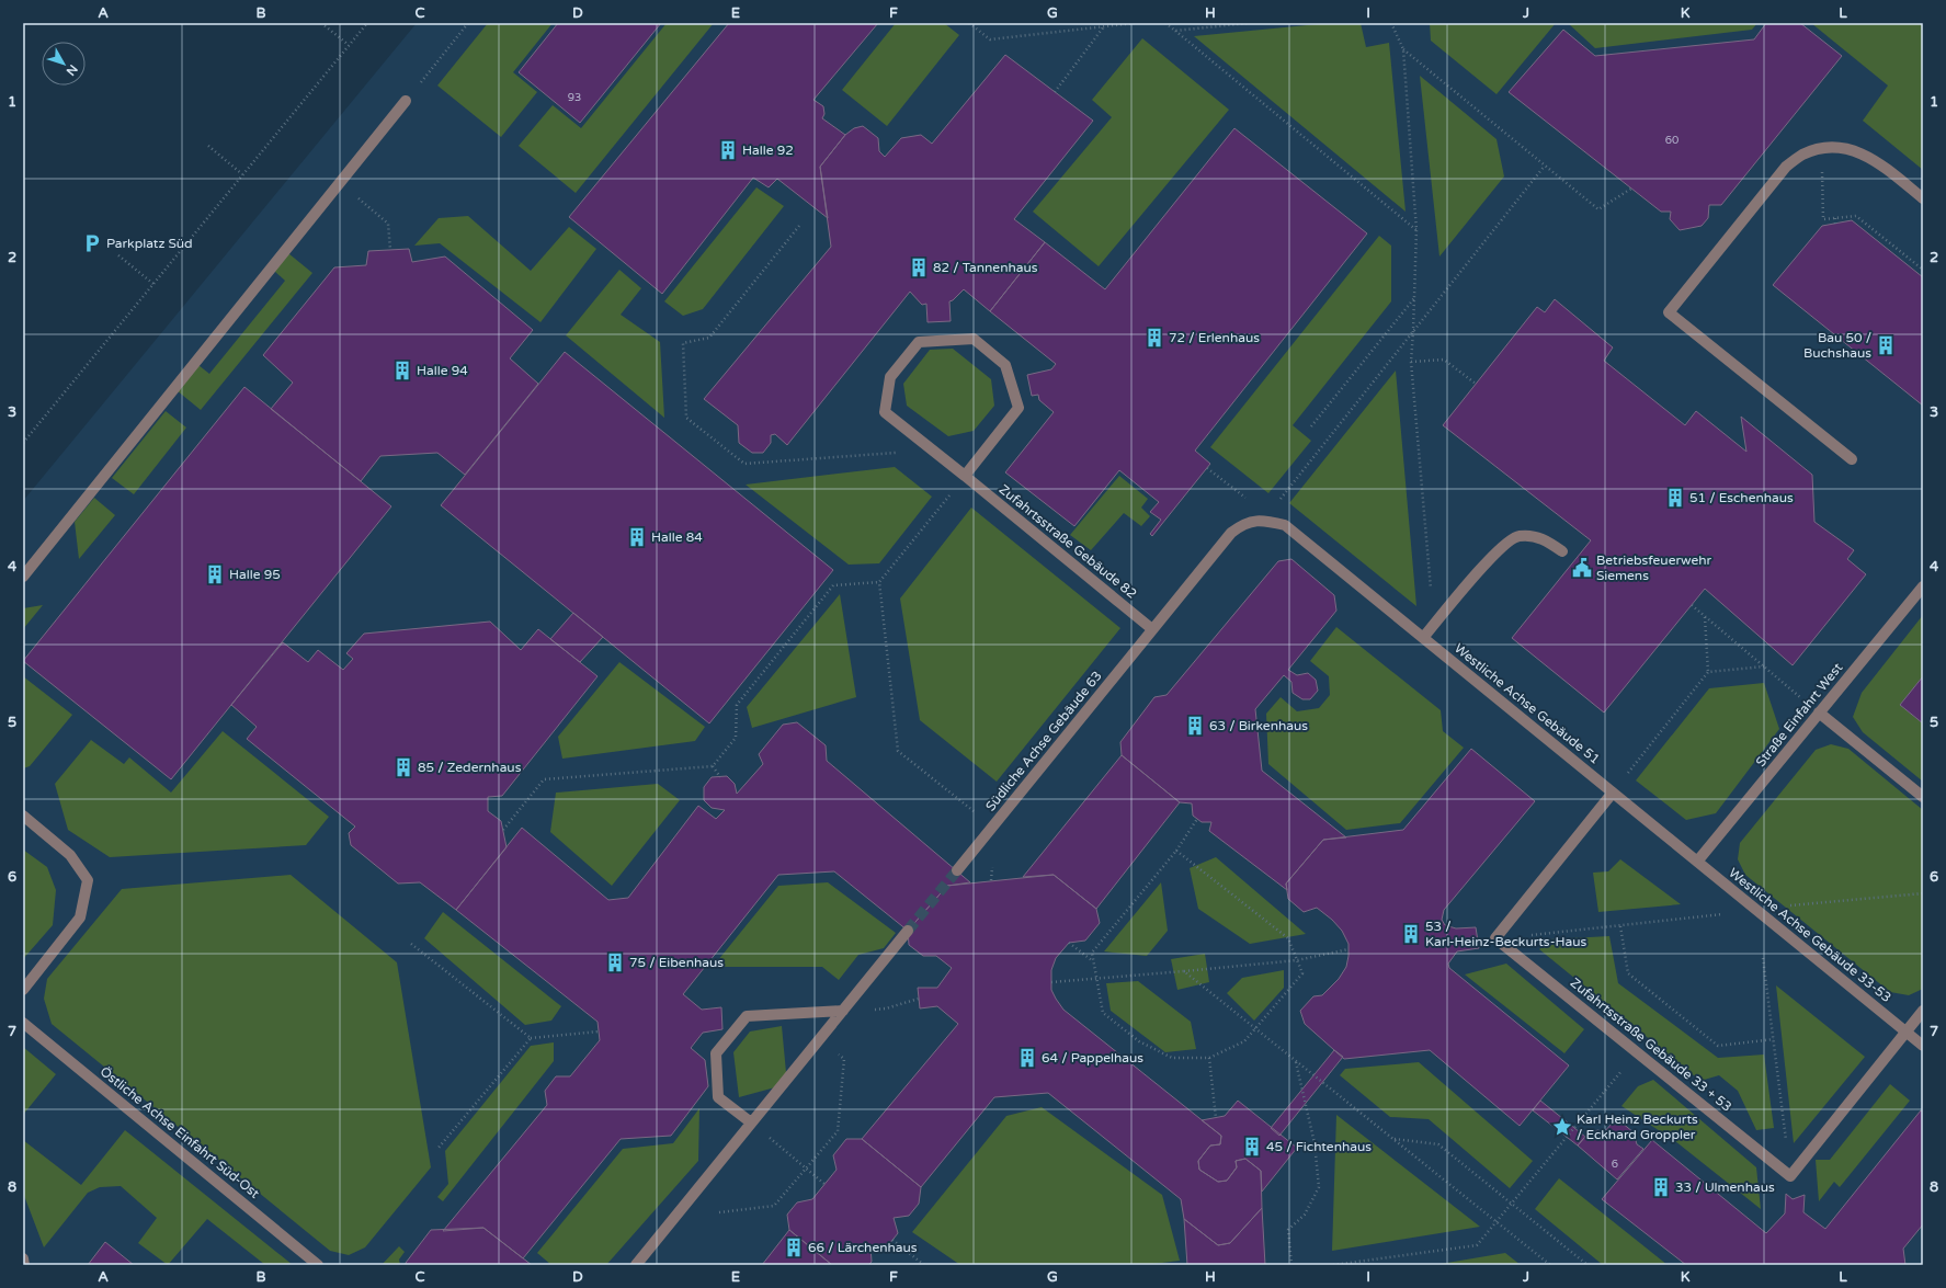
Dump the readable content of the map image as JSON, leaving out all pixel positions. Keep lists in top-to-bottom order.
{
  "streets": {
    "lane": [
      "Zufahrtsstraße Gebäude 82",
      "Westliche Achse Gebäude 51",
      "Straße Einfahrt West",
      "Südliche Achse Gebäude 63",
      "Westliche Achse Gebäude 33-53",
      "Zufahrtsstraße Gebäude 33 + 53",
      "Östliche Achse Einfahrt Süd-Ost"
    ]
  },
  "crossings": [
    ["Zufahrtsstraße Gebäude 82", "Südliche Achse Gebäude 63"],
    ["Westliche Achse Gebäude 51", "Straße Einfahrt West"],
    ["Westliche Achse Gebäude 51", "Südliche Achse Gebäude 63"],
    ["Westliche Achse Gebäude 51", "Westliche Achse Gebäude 33-53"],
    ["Straße Einfahrt West", "Westliche Achse Gebäude 33-53"]
  ],
  "places": {
    "building": [
      "Halle 92",
      "82 / Tannenhaus",
      "72 / Erlenhaus",
      "Bau 50 / Buchshaus",
      "Halle 94",
      "51 / Eschenhaus",
      "Halle 84",
      "Halle 95",
      "63 / Birkenhaus",
      "85 / Zedernhaus",
      "53 / Karl-Heinz-Beckurts-Haus",
      "75 / Eibenhaus",
      "64 / Pappelhaus",
      "45 / Fichtenhaus",
      "33 / Ulmenhaus",
      "66 / Lärchenhaus"
    ],
    "parking": ["Parkplatz Süd"],
    "public building": ["Betriebsfeuerwehr Siemens"],
    "place": ["Karl Heinz Beckurts / Eckhard Groppler"]
  },
  "house_numbers": ["93", "60", "6"],
  "north": "bottom right",
  "grid": {
    "columns": [
      "A",
      "B",
      "C",
      "D",
      "E",
      "F",
      "G",
      "H",
      "I",
      "J",
      "K",
      "L"
    ],
    "rows": [
      "1",
      "2",
      "3",
      "4",
      "5",
      "6",
      "7",
      "8"
    ]
  }
}
